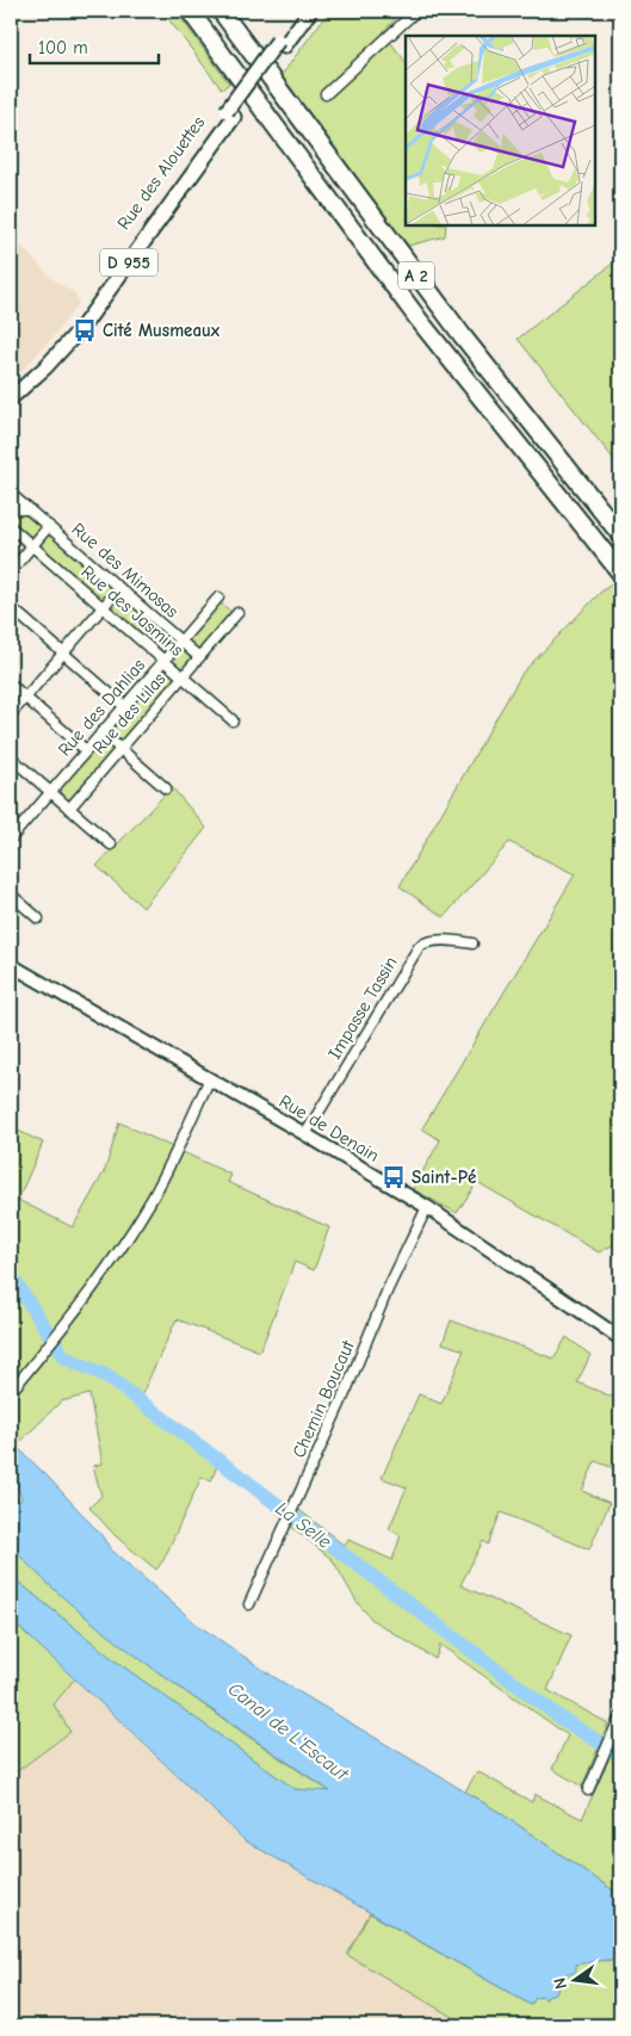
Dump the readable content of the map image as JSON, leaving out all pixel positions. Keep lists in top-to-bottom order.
{
  "streets": {
    "highway": ["A 2"],
    "main road": ["Rue des Alouettes", "D 955"],
    "street": [
      "Rue des Mimosas",
      "Rue des Jasmins",
      "Rue des Dahlias",
      "Rue des Lilas",
      "Impasse Tassin",
      "Rue de Denain",
      "Chemin Boucaut"
    ]
  },
  "crossings": [
    ["Rue des Alouettes", "D 955"],
    ["Rue des Mimosas", "Rue des Dahlias"],
    ["Rue des Mimosas", "Rue des Lilas"],
    ["Rue des Jasmins", "Rue des Dahlias"],
    ["Rue des Jasmins", "Rue des Lilas"],
    ["Impasse Tassin", "Rue de Denain"],
    ["Rue de Denain", "Chemin Boucaut"]
  ],
  "water": ["La Selle", "Canal de L'Escaut"],
  "places": {
    "bus stop": ["Cité Musmeaux", "Saint-Pé"]
  },
  "scale_bar": "100 m",
  "north": "left"
}
